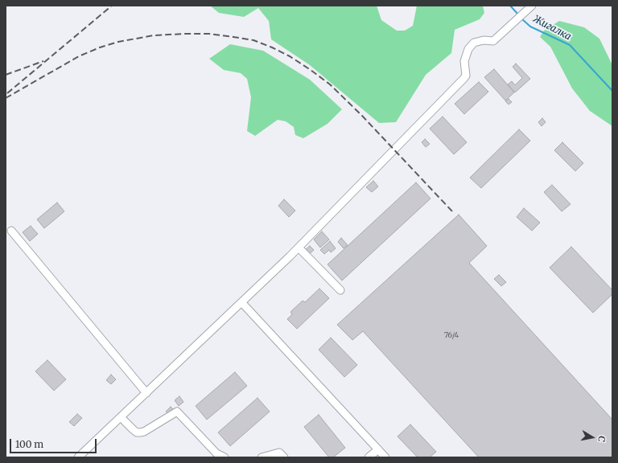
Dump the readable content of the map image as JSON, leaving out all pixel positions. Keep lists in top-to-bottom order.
{
  "water": ["Жигалка"],
  "house_numbers": ["76/4"],
  "scale_bar": "100 m",
  "north": "right"
}
